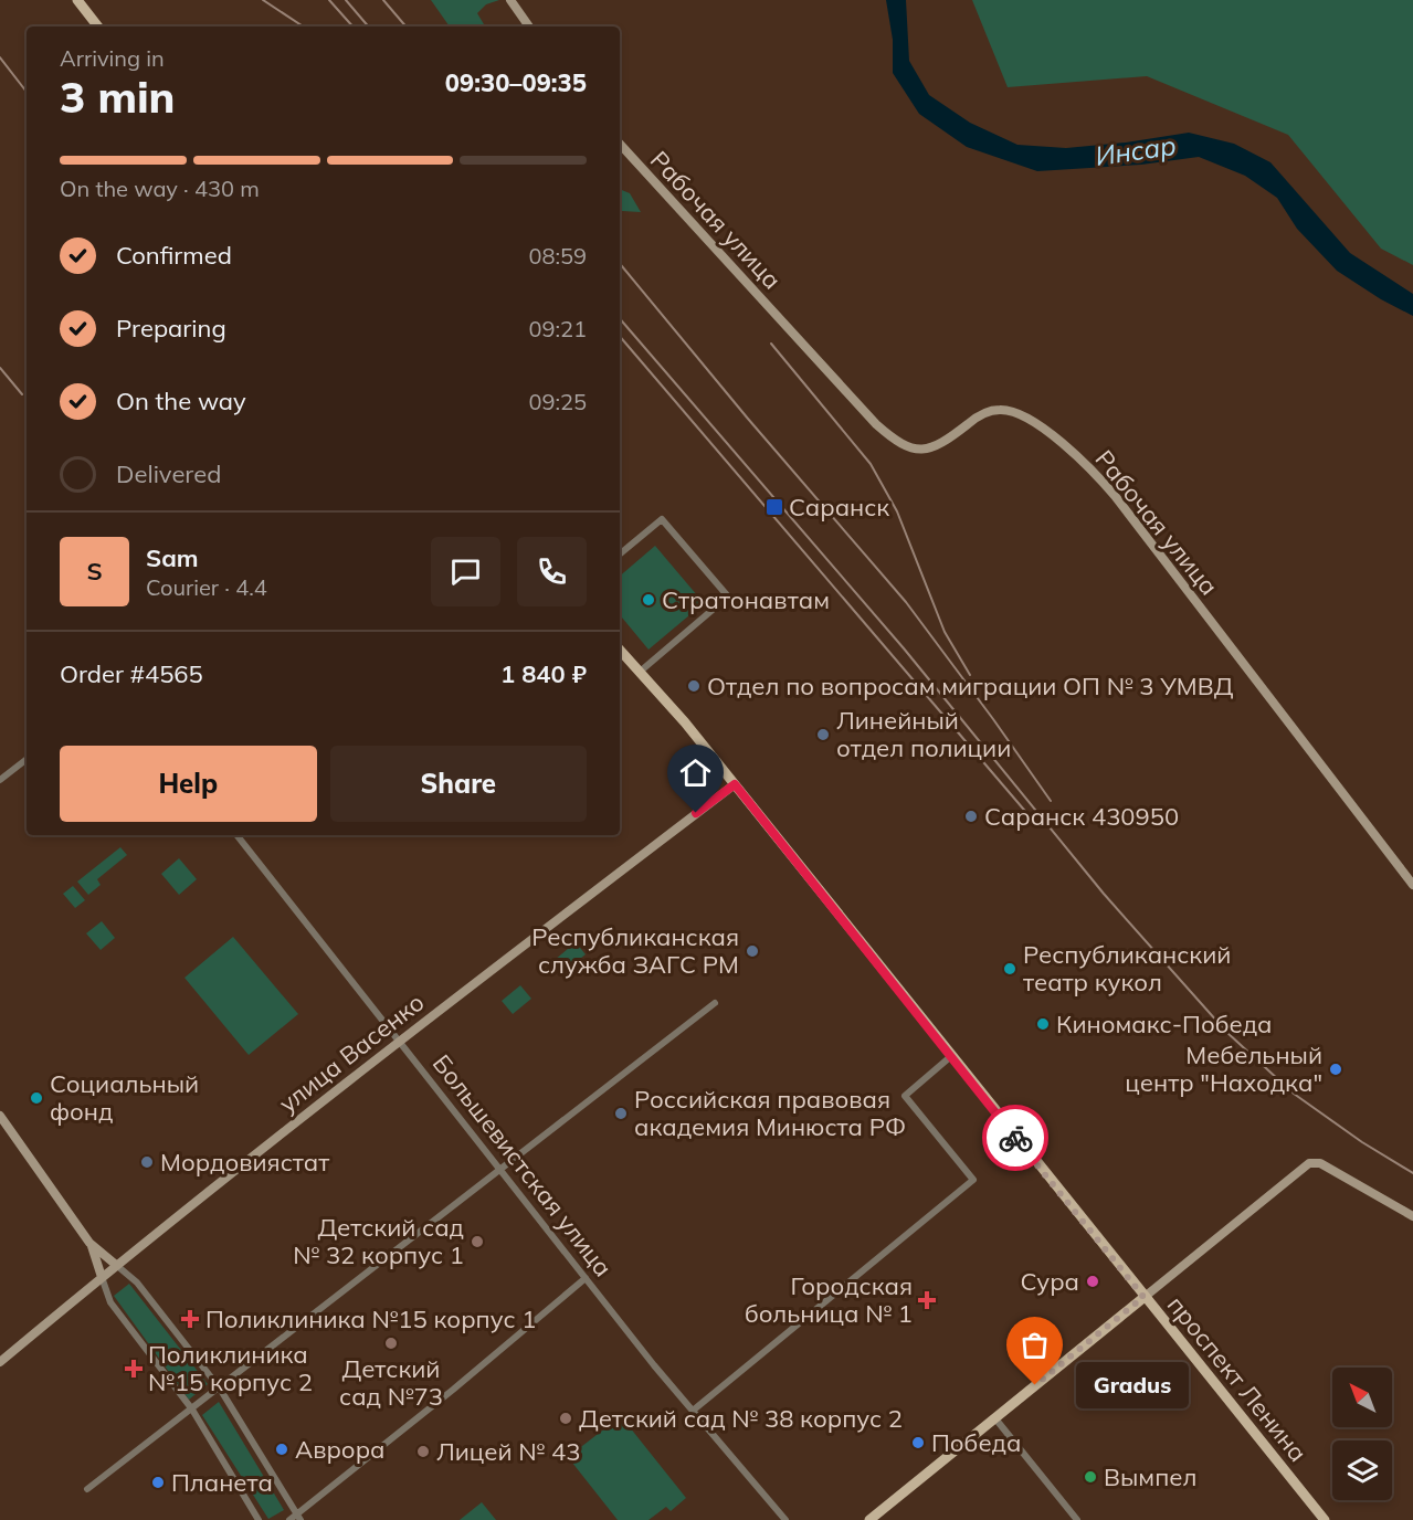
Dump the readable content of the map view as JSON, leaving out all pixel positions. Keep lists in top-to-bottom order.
{
  "streets": {
    "main road": ["проспект Ленина"],
    "street": ["Рабочая улица", "улица Васенко", "Большевистская улица"]
  },
  "crossings": [
    ["улица Васенко", "Большевистская улица"],
    ["улица Васенко", "проспект Ленина"]
  ],
  "water": ["Инсар"],
  "places": {
    "transit": ["Саранск"],
    "other": [
      "Стратонавтам",
      "Отдел по вопросам миграции ОП № 3 УМВД",
      "Линейный отдел полиции",
      "Саранск 430950",
      "Республиканская служба ЗАГС РМ",
      "Республиканский театр кукол",
      "Киномакс-Победа",
      "Мебельный центр \"Находка\"",
      "Социальный фонд",
      "Российская правовая академия Минюста РФ",
      "Мордовиястат",
      "Детский сад № 32 корпус 1",
      "Сура",
      "Детский сад №73",
      "Gradus",
      "Детский сад № 38 корпус 2",
      "Победа",
      "Аврора",
      "Лицей № 43",
      "Вымпел",
      "Планета"
    ],
    "health": ["Городская больница № 1", "Поликлиника №15 корпус 1", "Поликлиника №15 корпус 2"]
  },
  "north": "top left",
  "page": {
    "heading": ["3 min", "Arriving in", "09:30–09:35"],
    "panel": [
      "Sam",
      "Courier · 4.4",
      "Order #4565",
      "1 840 ₽"
    ],
    "bar": "On the way · 430 m",
    "list": [
      ["Confirmed", "08:59"],
      ["Preparing", "09:21"],
      ["On the way", "09:25"],
      "Delivered"
    ],
    "round": "S",
    "buttons": ["Help", "Share"],
    "bubble": "Gradus"
  }
}
